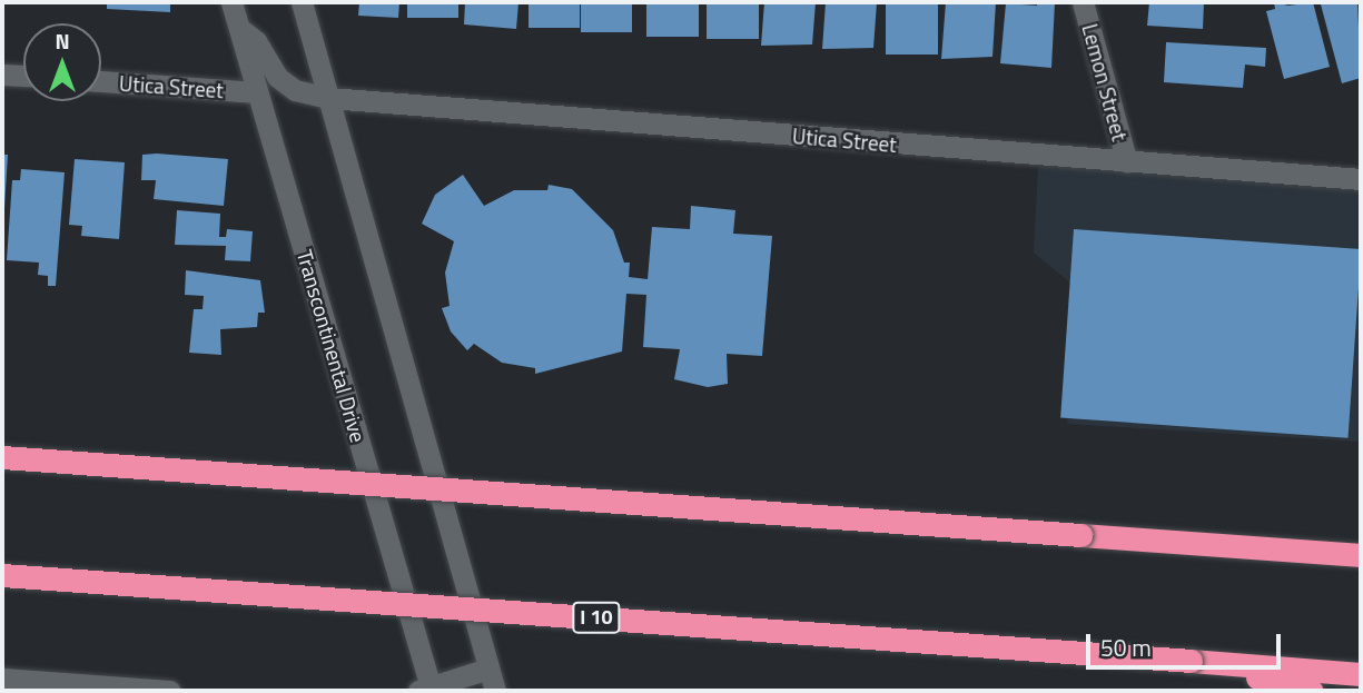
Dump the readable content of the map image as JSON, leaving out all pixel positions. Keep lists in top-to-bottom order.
{
  "streets": {
    "highway": ["I 10"],
    "street": ["Lemon Street", "Utica Street", "Transcontinental Drive"]
  },
  "crossings": [
    ["Lemon Street", "Utica Street"],
    ["Utica Street", "Transcontinental Drive"]
  ],
  "scale_bar": "50 m",
  "north": "top"
}
